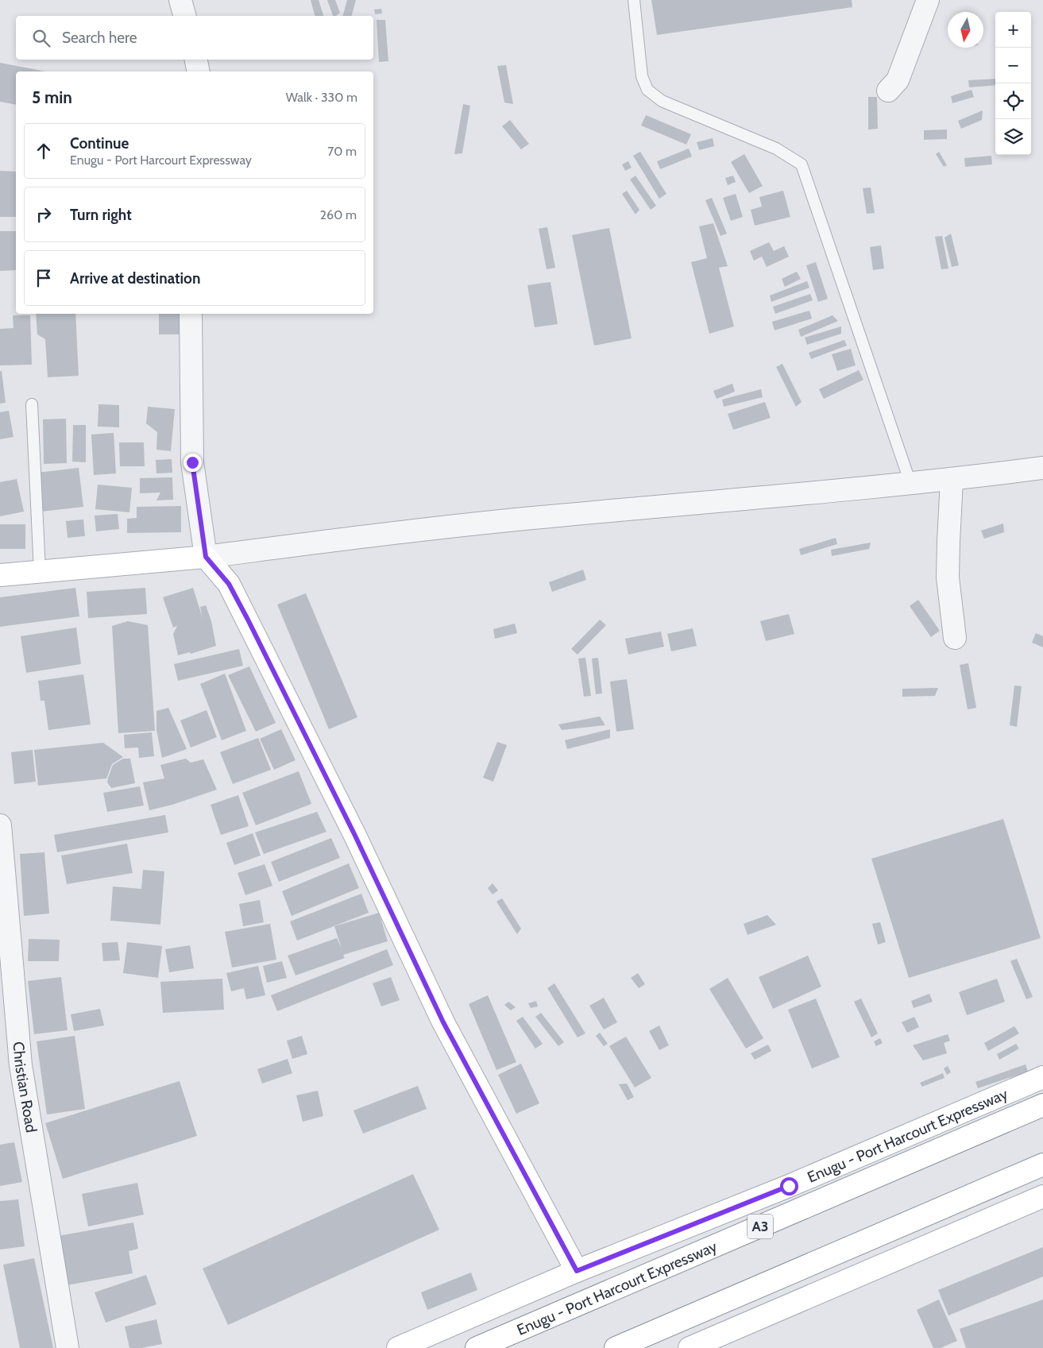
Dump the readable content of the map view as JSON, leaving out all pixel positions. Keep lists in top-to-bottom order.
{
  "streets": {
    "main road": ["Enugu - Port Harcourt Expressway", "A3"],
    "street": ["Christian Road"]
  },
  "north": "bottom",
  "page": {
    "map_buttons": ["+", "−"],
    "search": "Search here",
    "heading": ["5 min", "Walk · 330 m"],
    "list": [
      ["Continue", "Enugu - Port Harcourt Expressway", "70 m"],
      ["Turn right", "260 m"],
      "Arrive at destination"
    ]
  }
}
